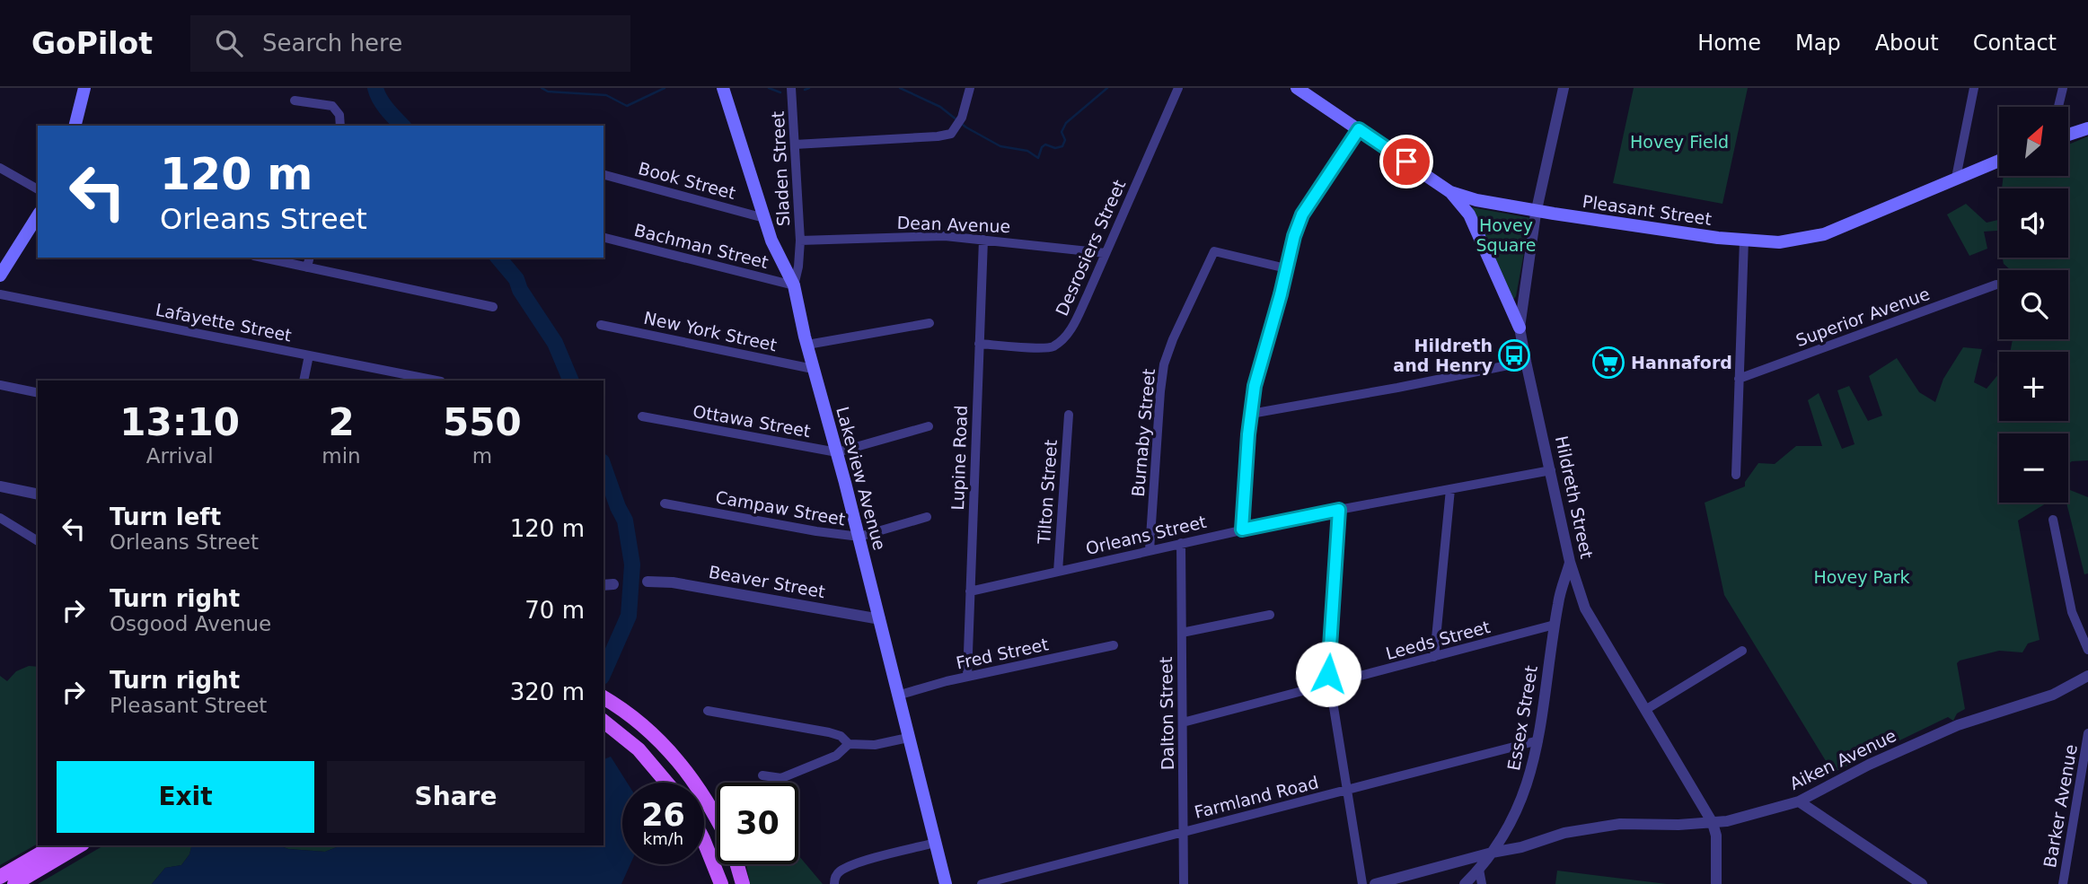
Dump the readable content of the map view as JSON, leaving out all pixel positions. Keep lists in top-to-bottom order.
{
  "streets": {
    "main road": ["Pleasant Street", "Lakeview Avenue"],
    "street": [
      "Sladen Street",
      "Book Street",
      "Dean Avenue",
      "Bachman Street",
      "Desrosiers Street",
      "Superior Avenue",
      "Lafayette Street",
      "New York Street",
      "Ottawa Street",
      "Burnaby Street",
      "Lupine Road",
      "Tilton Street",
      "Hildreth Street",
      "Campaw Street",
      "Orleans Street",
      "Beaver Street",
      "Leeds Street",
      "Fred Street",
      "Dalton Street",
      "Essex Street",
      "Aiken Avenue",
      "Farmland Road",
      "Barker Avenue"
    ]
  },
  "crossings": [
    ["Sladen Street", "Dean Avenue"],
    ["Sladen Street", "Bachman Street"],
    ["Sladen Street", "Lakeview Avenue"],
    ["Book Street", "Lakeview Avenue"],
    ["Pleasant Street", "Hildreth Street"],
    ["Dean Avenue", "Desrosiers Street"],
    ["Dean Avenue", "Lupine Road"],
    ["Bachman Street", "Lakeview Avenue"],
    ["Desrosiers Street", "Lupine Road"],
    ["New York Street", "Lakeview Avenue"],
    ["Ottawa Street", "Lakeview Avenue"],
    ["Burnaby Street", "Orleans Street"],
    ["Lupine Road", "Orleans Street"],
    ["Lupine Road", "Fred Street"],
    ["Lakeview Avenue", "Campaw Street"],
    ["Lakeview Avenue", "Beaver Street"],
    ["Lakeview Avenue", "Fred Street"],
    ["Tilton Street", "Orleans Street"],
    ["Hildreth Street", "Orleans Street"],
    ["Hildreth Street", "Essex Street"],
    ["Hildreth Street", "Aiken Avenue"],
    ["Orleans Street", "Dalton Street"],
    ["Leeds Street", "Dalton Street"],
    ["Leeds Street", "Essex Street"],
    ["Dalton Street", "Farmland Road"],
    ["Essex Street", "Aiken Avenue"],
    ["Essex Street", "Farmland Road"]
  ],
  "parks": ["Hovey Field", "Hovey Square", "Hovey Park"],
  "places": {
    "bus stop": ["Hildreth and Henry"],
    "supermarket": ["Hannaford"]
  },
  "north": "top right",
  "page": {
    "header": "GoPilot",
    "search": "Search here",
    "nav": [
      "Home",
      "Map",
      "About",
      "Contact"
    ],
    "map_buttons": ["+", "−"],
    "turn": ["120 m", "Orleans Street"],
    "eta": [
      "13:10",
      "Arrival",
      "2",
      "min",
      "550",
      "m"
    ],
    "list": [
      {
        "name": "Turn left",
        "note": "Orleans Street",
        "value": "120 m"
      },
      {
        "name": "Turn right",
        "note": "Osgood Avenue",
        "value": "70 m"
      },
      {
        "name": "Turn right",
        "note": "Pleasant Street",
        "value": "320 m"
      }
    ],
    "buttons": ["Exit", "Share"],
    "speed": "26 km/h",
    "limit": "30"
  }
}
